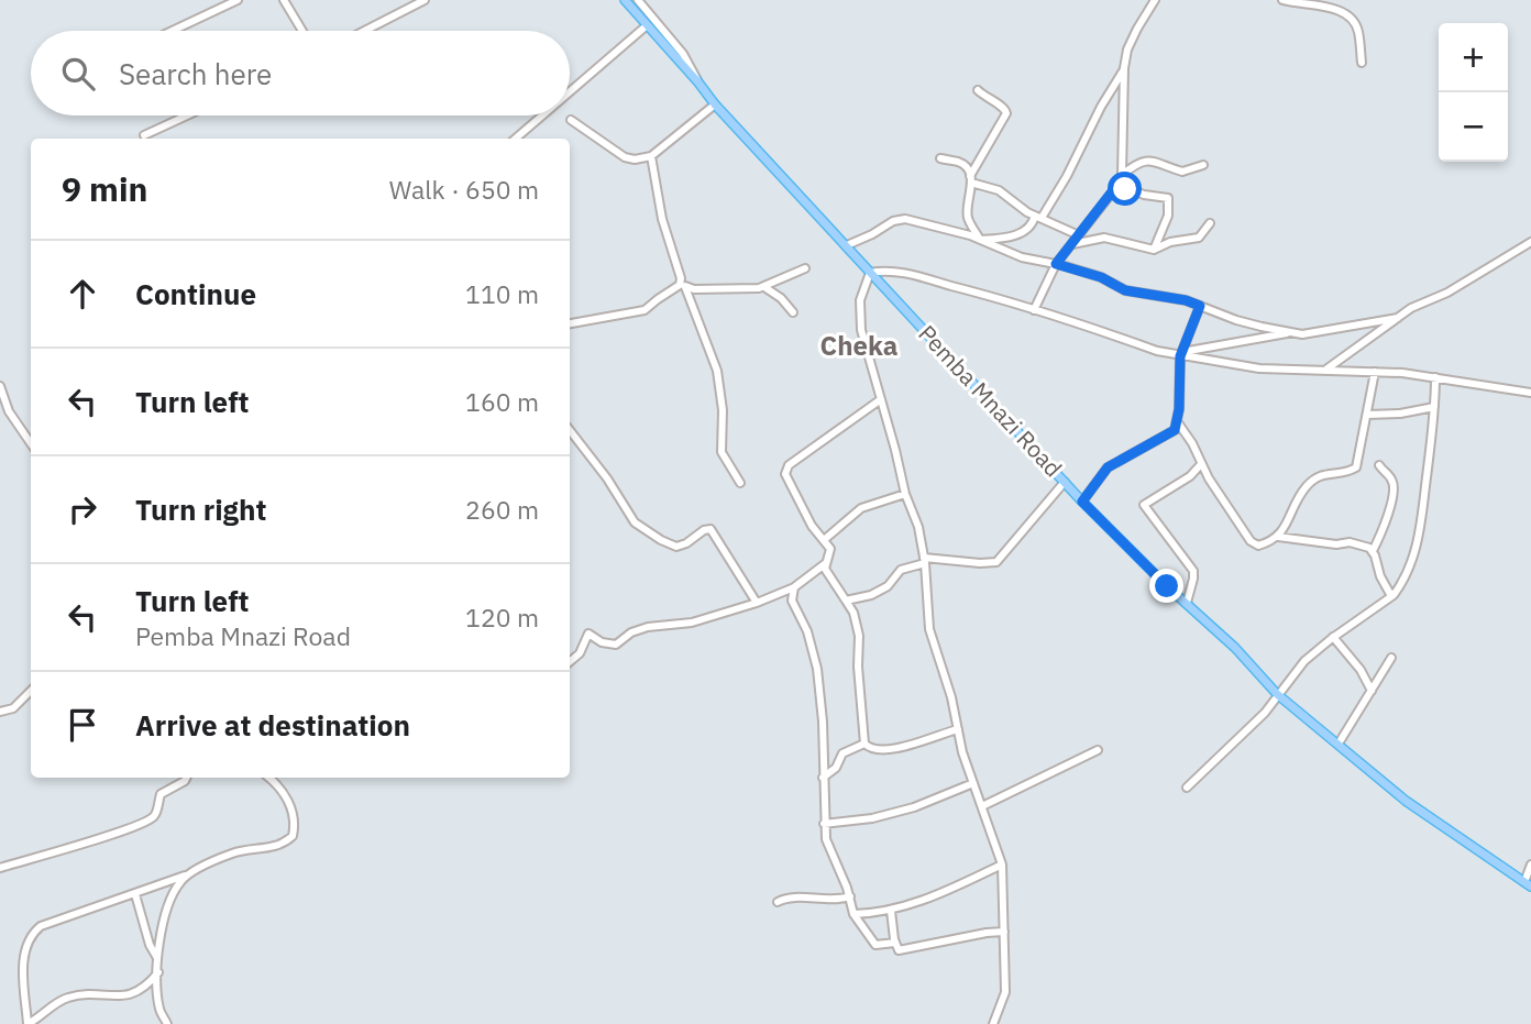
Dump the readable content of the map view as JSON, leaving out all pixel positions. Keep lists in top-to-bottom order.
{
  "streets": {
    "main road": ["Pemba Mnazi Road"]
  },
  "districts": ["Cheka"],
  "page": {
    "map_buttons": ["+", "−"],
    "search": "Search here",
    "heading": ["9 min", "Walk · 650 m"],
    "list": [
      ["Continue", "110 m"],
      ["Turn left", "160 m"],
      ["Turn right", "260 m"],
      ["Turn left", "Pemba Mnazi Road", "120 m"],
      "Arrive at destination"
    ]
  }
}
